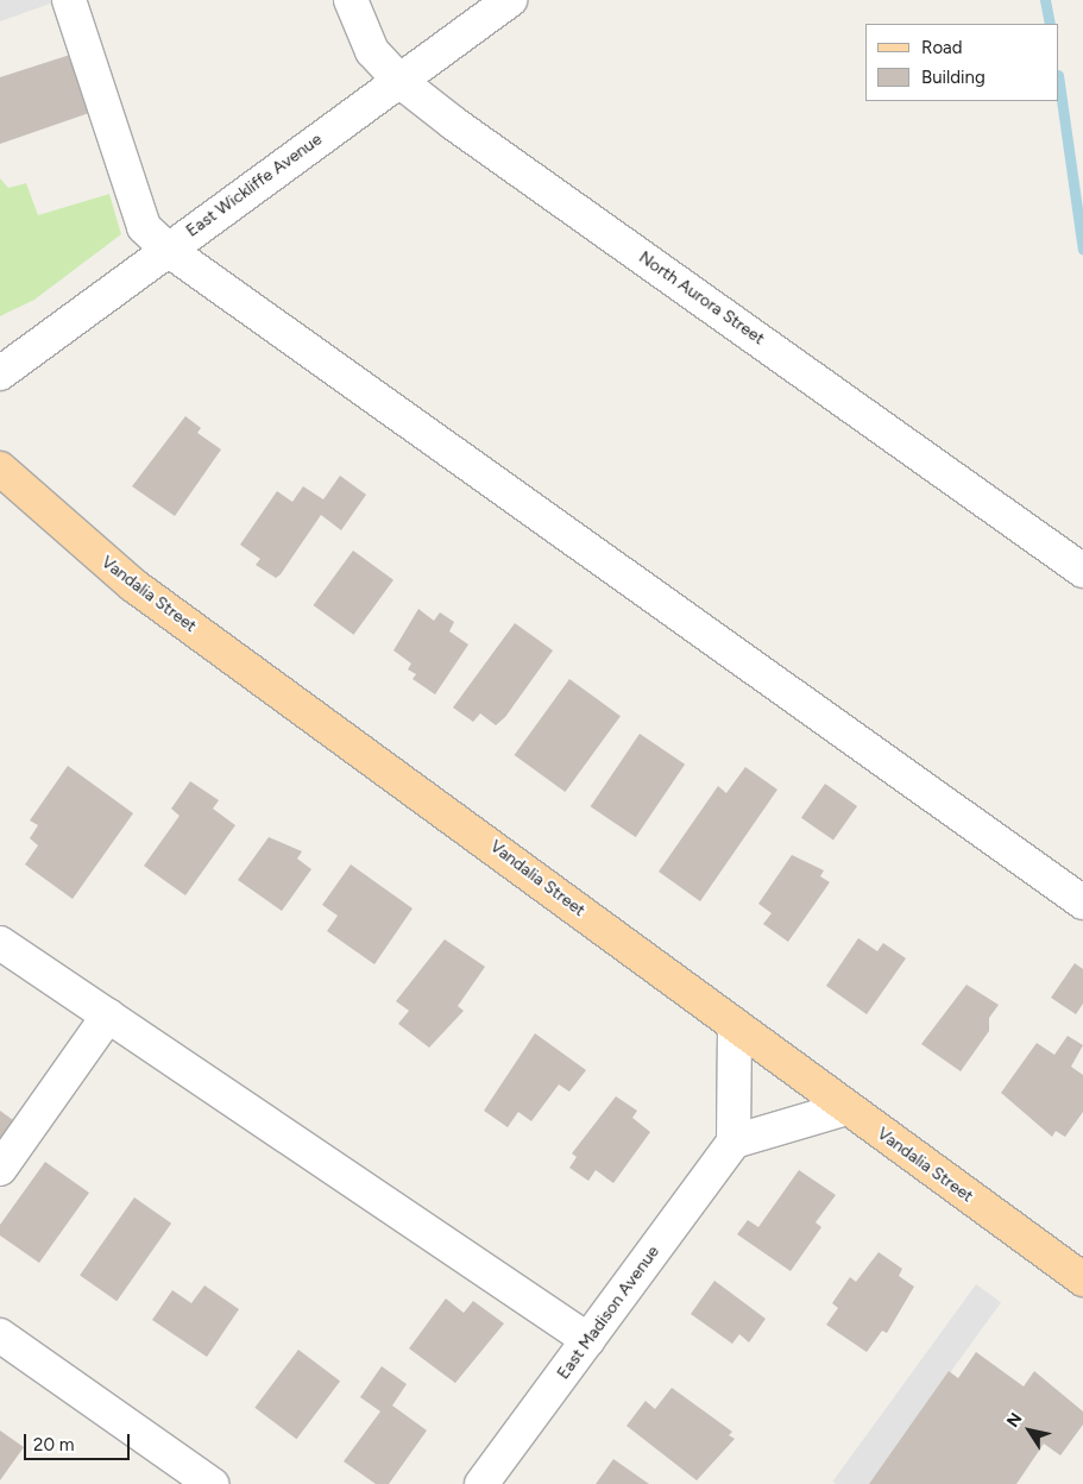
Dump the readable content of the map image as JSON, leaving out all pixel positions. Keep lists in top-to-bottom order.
{
  "streets": {
    "main road": ["Vandalia Street"],
    "street": ["East Wickliffe Avenue", "North Aurora Street", "East Madison Avenue"]
  },
  "crossings": [
    ["East Wickliffe Avenue", "North Aurora Street"]
  ],
  "legend": ["Road", "Building"],
  "scale_bar": "20 m",
  "north": "top left"
}
